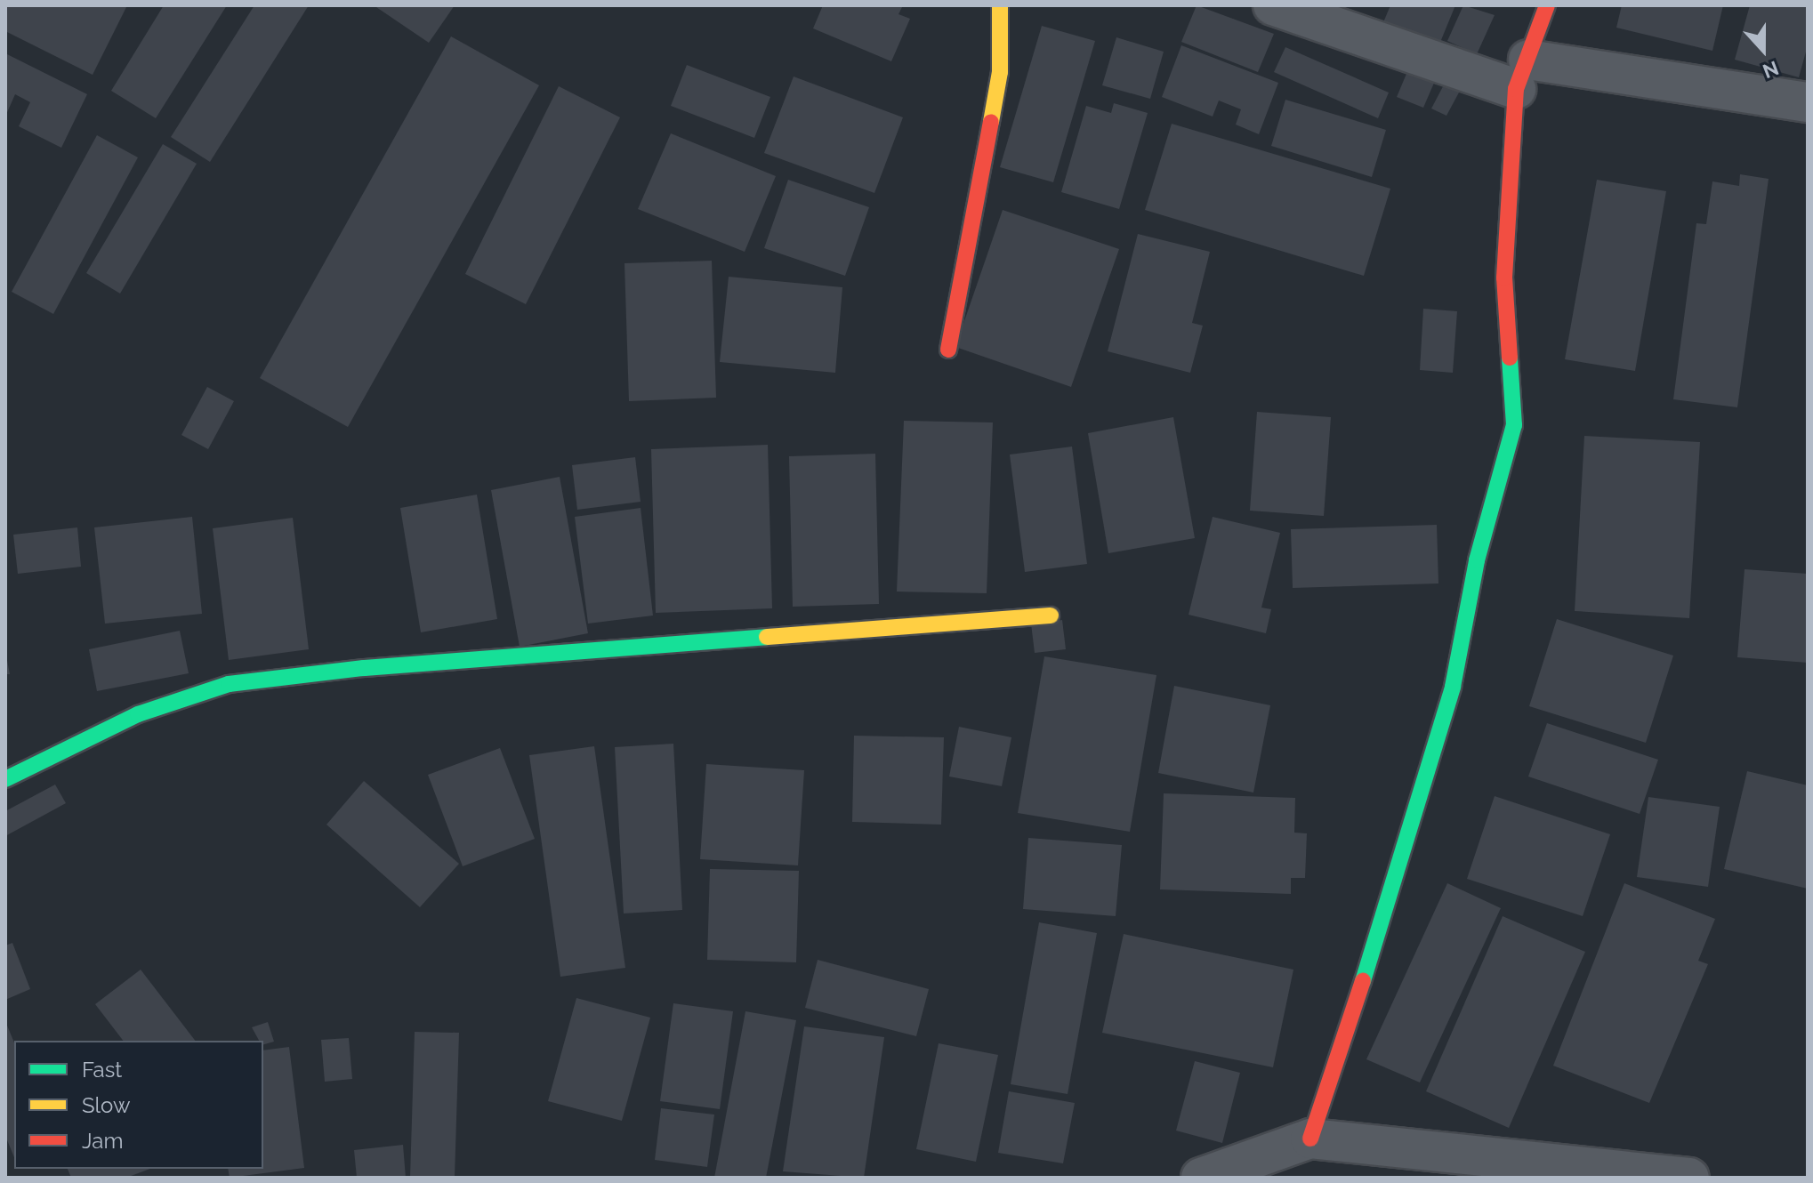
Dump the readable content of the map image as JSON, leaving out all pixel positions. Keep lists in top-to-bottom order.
{
  "legend": ["Fast", "Slow", "Jam"],
  "north": "bottom"
}
